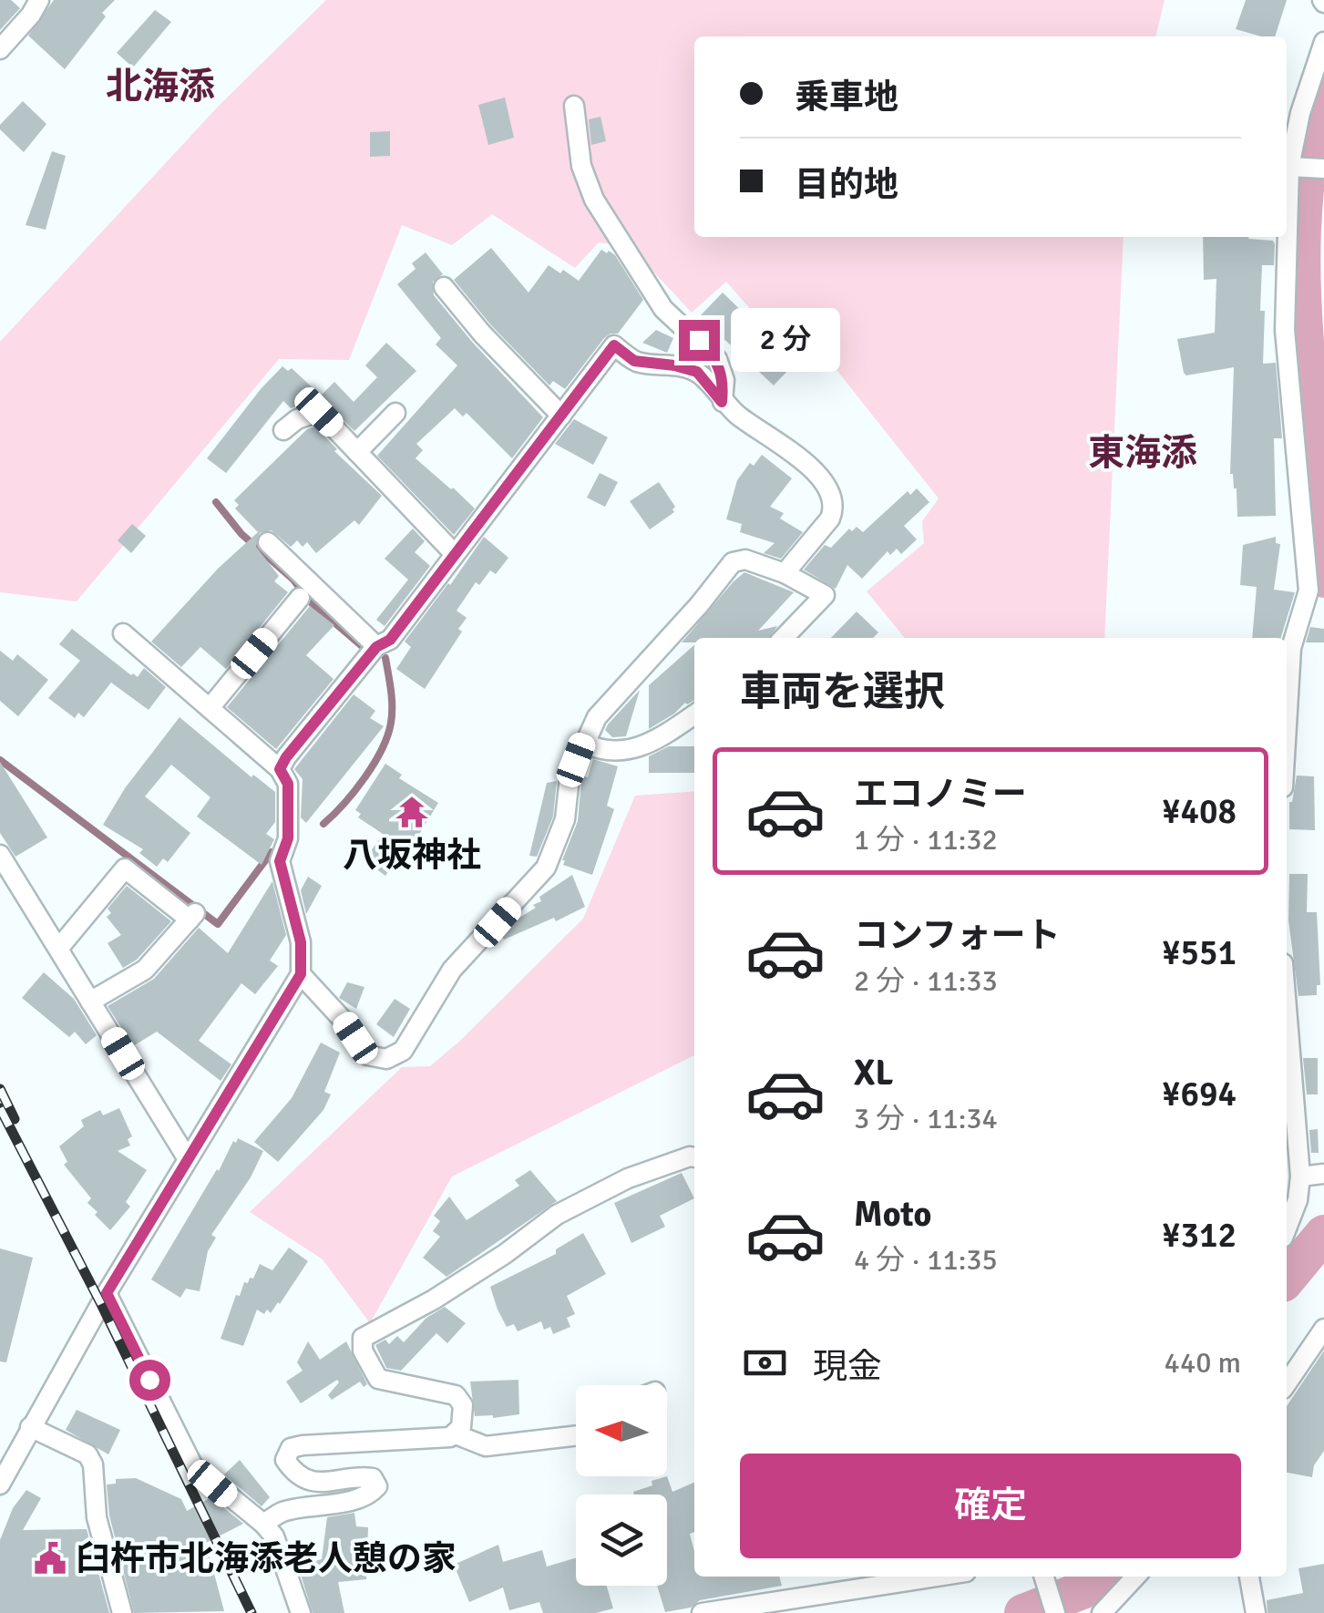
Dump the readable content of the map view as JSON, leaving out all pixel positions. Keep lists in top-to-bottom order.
{
  "districts": ["北海添", "東海添"],
  "places": {
    "temple": ["八坂神社"],
    "public building": ["臼杵市北海添老人憩の家"]
  },
  "north": "left",
  "page": {
    "banner": ["乗車地", "目的地"],
    "bubble": "2 分",
    "heading": "車両を選択",
    "list": [
      {
        "name": "エコノミー",
        "note": "1 分 · 11:32",
        "value": "¥408"
      },
      {
        "name": "コンフォート",
        "note": "2 分 · 11:33",
        "value": "¥551"
      },
      {
        "name": "XL",
        "note": "3 分 · 11:34",
        "value": "¥694"
      },
      {
        "name": "Moto",
        "note": "4 分 · 11:35",
        "value": "¥312"
      }
    ],
    "pay": ["現金", "440 m"],
    "buttons": "確定"
  }
}
